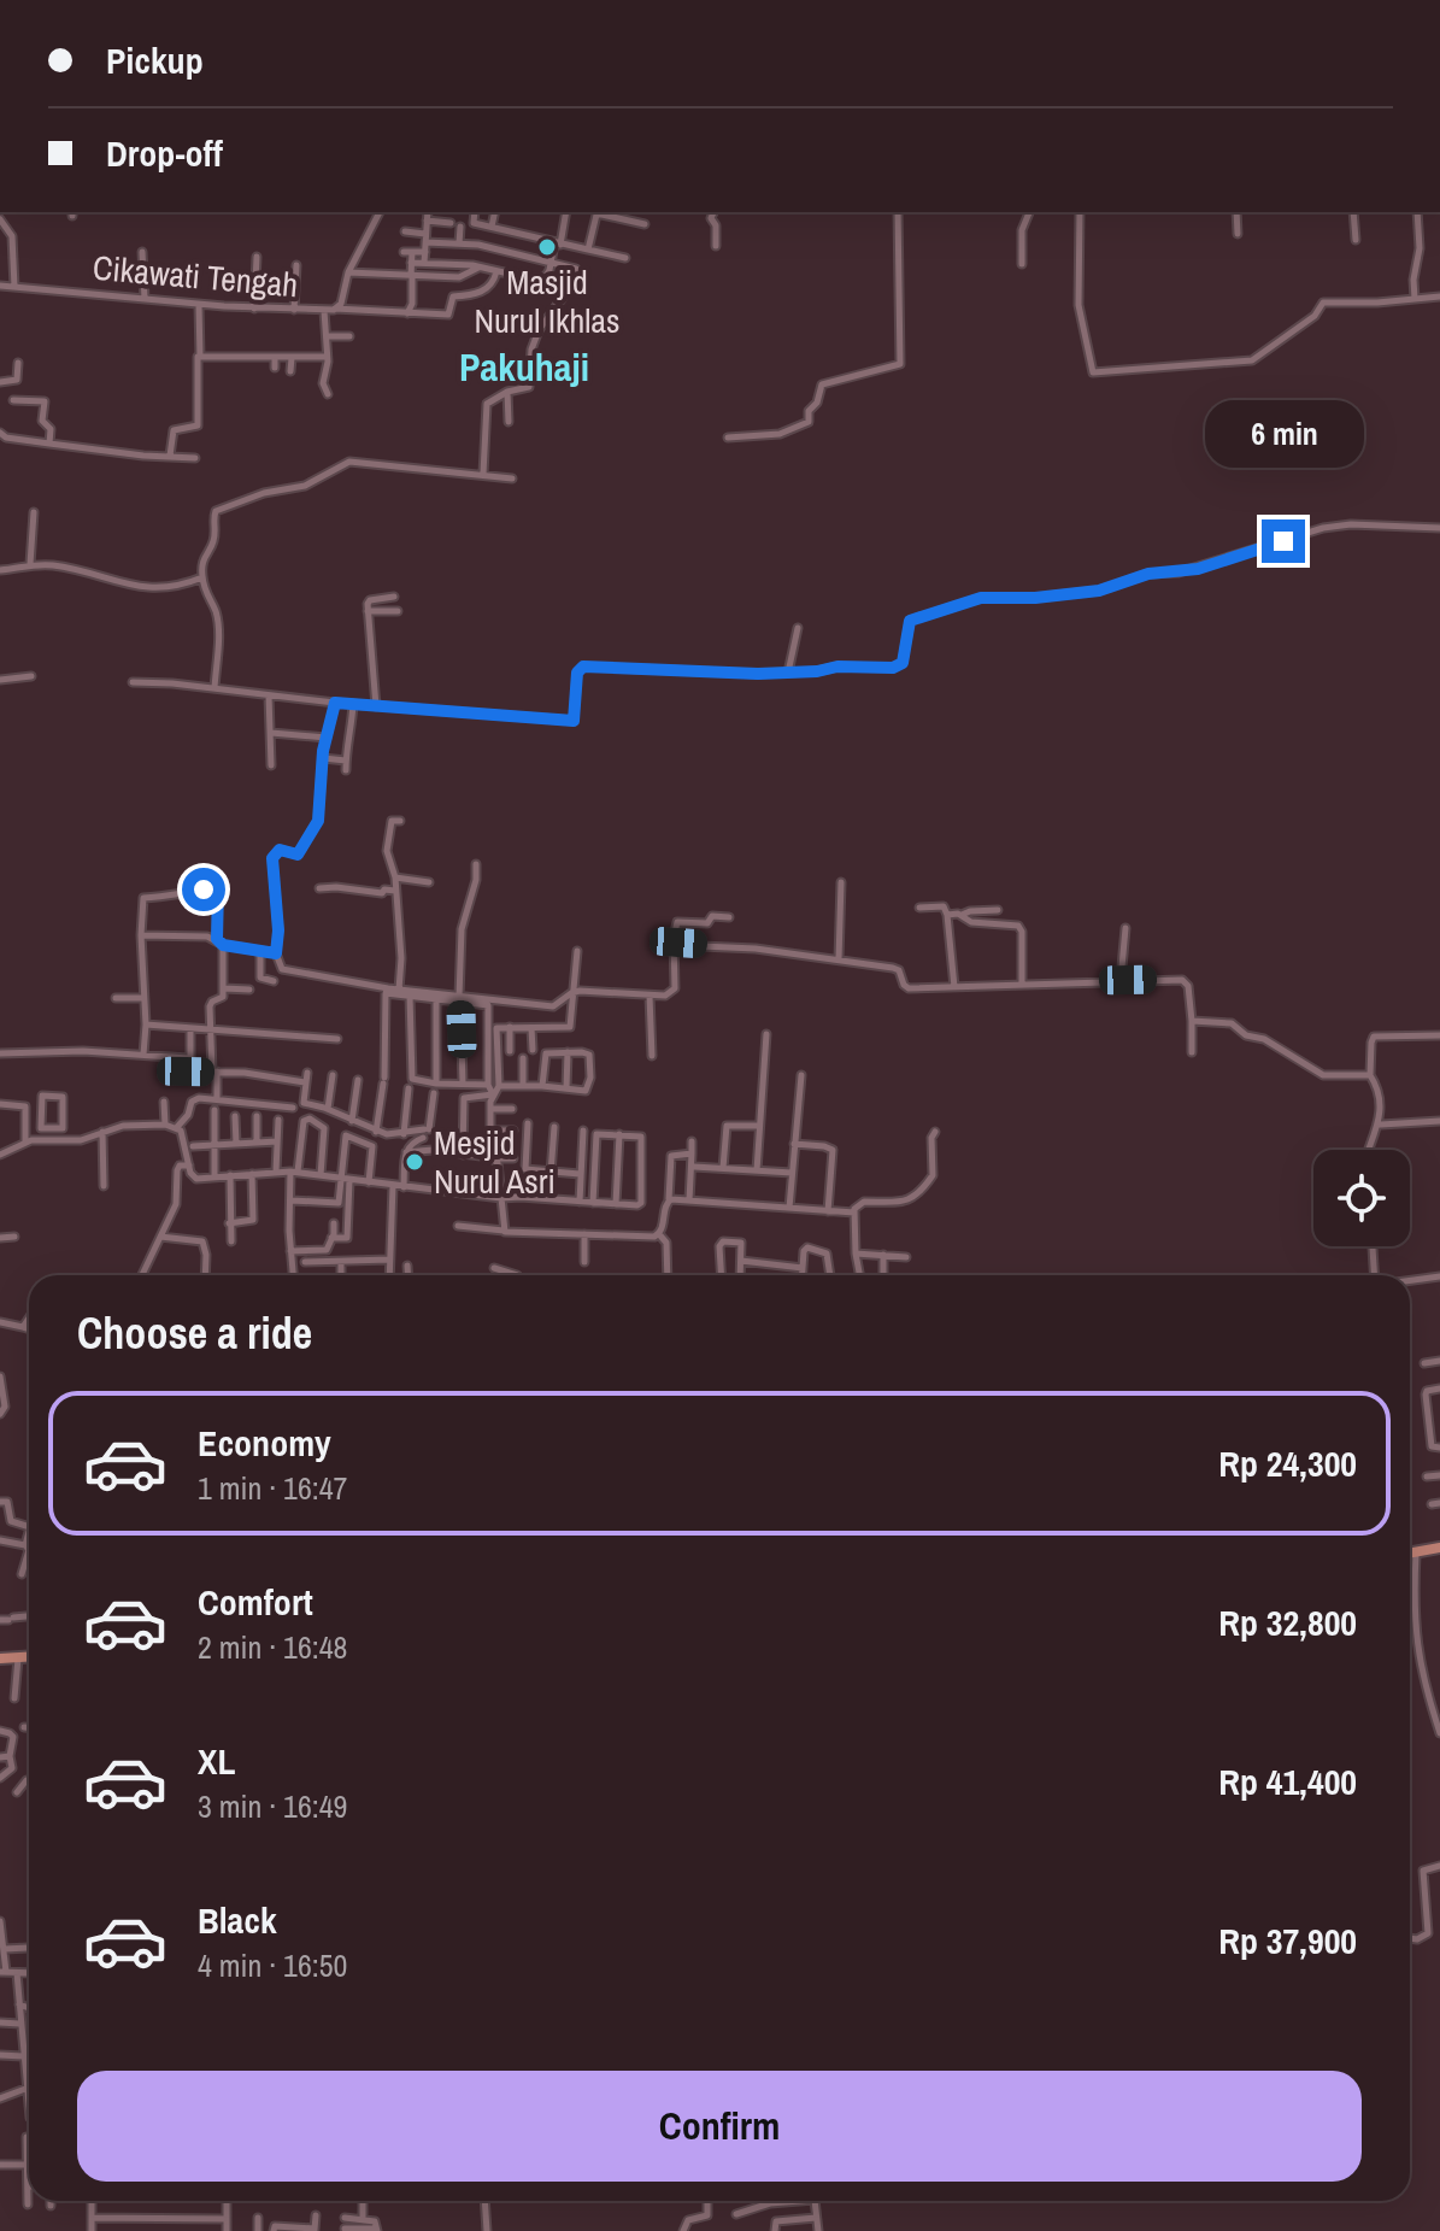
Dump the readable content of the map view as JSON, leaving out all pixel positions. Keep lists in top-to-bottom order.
{
  "streets": {
    "street": ["Cikawati Tengah"]
  },
  "districts": ["Pakuhaji"],
  "places": ["Masjid Nurul Ikhlas", "Mesjid Nurul Asri"],
  "page": {
    "banner": ["Pickup", "Drop-off"],
    "bubble": "6 min",
    "heading": "Choose a ride",
    "list": [
      {
        "name": "Economy",
        "note": "1 min · 16:47",
        "value": "Rp 24,300"
      },
      {
        "name": "Comfort",
        "note": "2 min · 16:48",
        "value": "Rp 32,800"
      },
      {
        "name": "XL",
        "note": "3 min · 16:49",
        "value": "Rp 41,400"
      },
      {
        "name": "Black",
        "note": "4 min · 16:50",
        "value": "Rp 37,900"
      }
    ],
    "buttons": "Confirm"
  }
}
